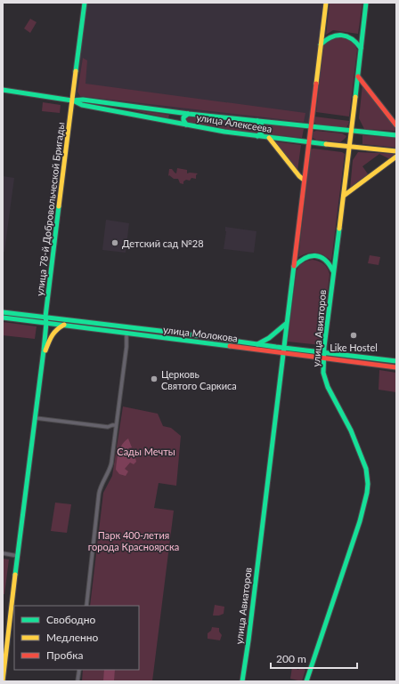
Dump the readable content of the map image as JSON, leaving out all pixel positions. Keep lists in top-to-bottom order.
{
  "streets": {
    "main road": [
      "улица Алексеева",
      "улица 78-й Добровольческой Бригады",
      "улица Авиаторов",
      "улица Молокова"
    ]
  },
  "crossings": [
    ["улица Алексеева", "улица 78-й Добровольческой Бригады"],
    ["улица Алексеева", "улица Авиаторов"],
    ["улица 78-й Добровольческой Бригады", "улица Молокова"],
    ["улица Авиаторов", "улица Молокова"]
  ],
  "parks": ["Сады Мечты", "Парк 400-летия города Красноярска"],
  "places": ["Детский сад №28", "Like Hostel", "Церковь Святого Саркиса"],
  "legend": ["Свободно", "Медленно", "Пробка"],
  "scale_bar": "200 m"
}
